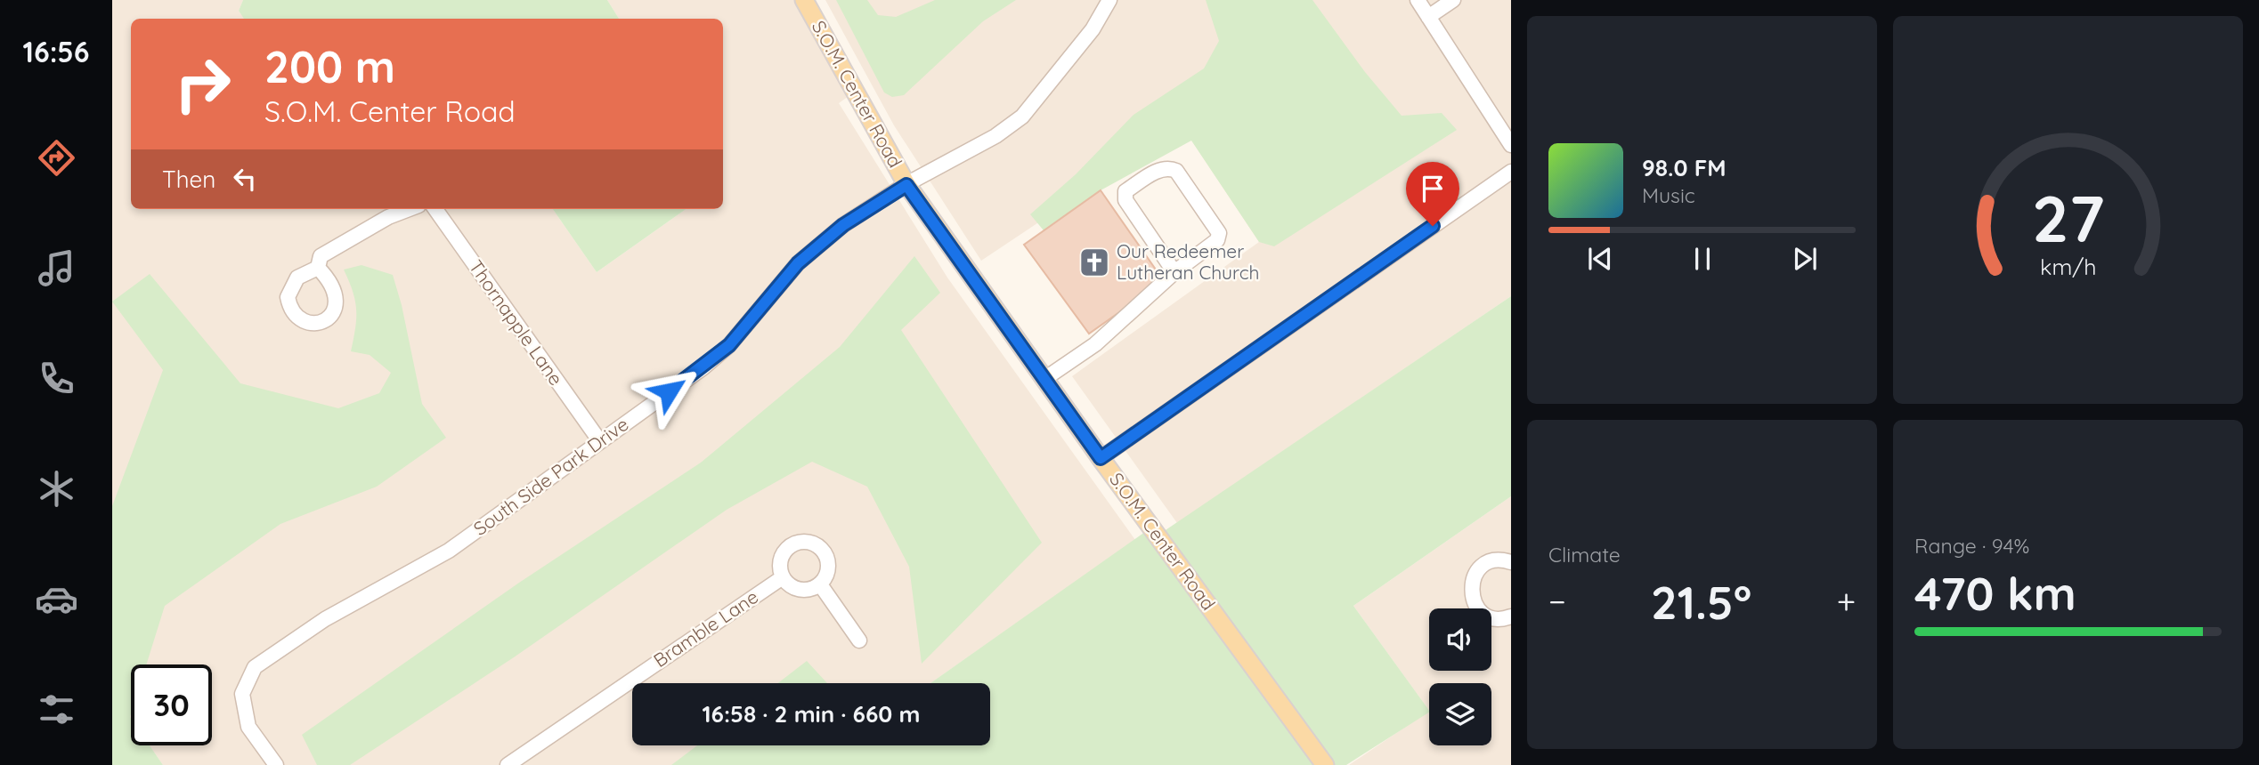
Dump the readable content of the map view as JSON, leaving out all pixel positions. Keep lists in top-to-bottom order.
{
  "streets": {
    "main road": ["S.O.M. Center Road"],
    "street": ["Thornapple Lane", "South Side Park Drive", "Bramble Lane"]
  },
  "crossings": [
    ["S.O.M. Center Road", "South Side Park Drive"],
    ["Thornapple Lane", "South Side Park Drive"]
  ],
  "places": {
    "church": ["Our Redeemer Lutheran Church"]
  },
  "page": {
    "tabs": "16:56",
    "turn": ["200 m", "S.O.M. Center Road"],
    "song": ["98.0 FM", "Music"],
    "then": "Then",
    "tile": [
      "Climate",
      ["Range · 94%", "470 km"]
    ],
    "heat": ["−", "21.5°", "+"],
    "limit": "30",
    "trip": "16:58 · 2 min · 660 m",
    "gauge": ["27", "km/h"]
  }
}
